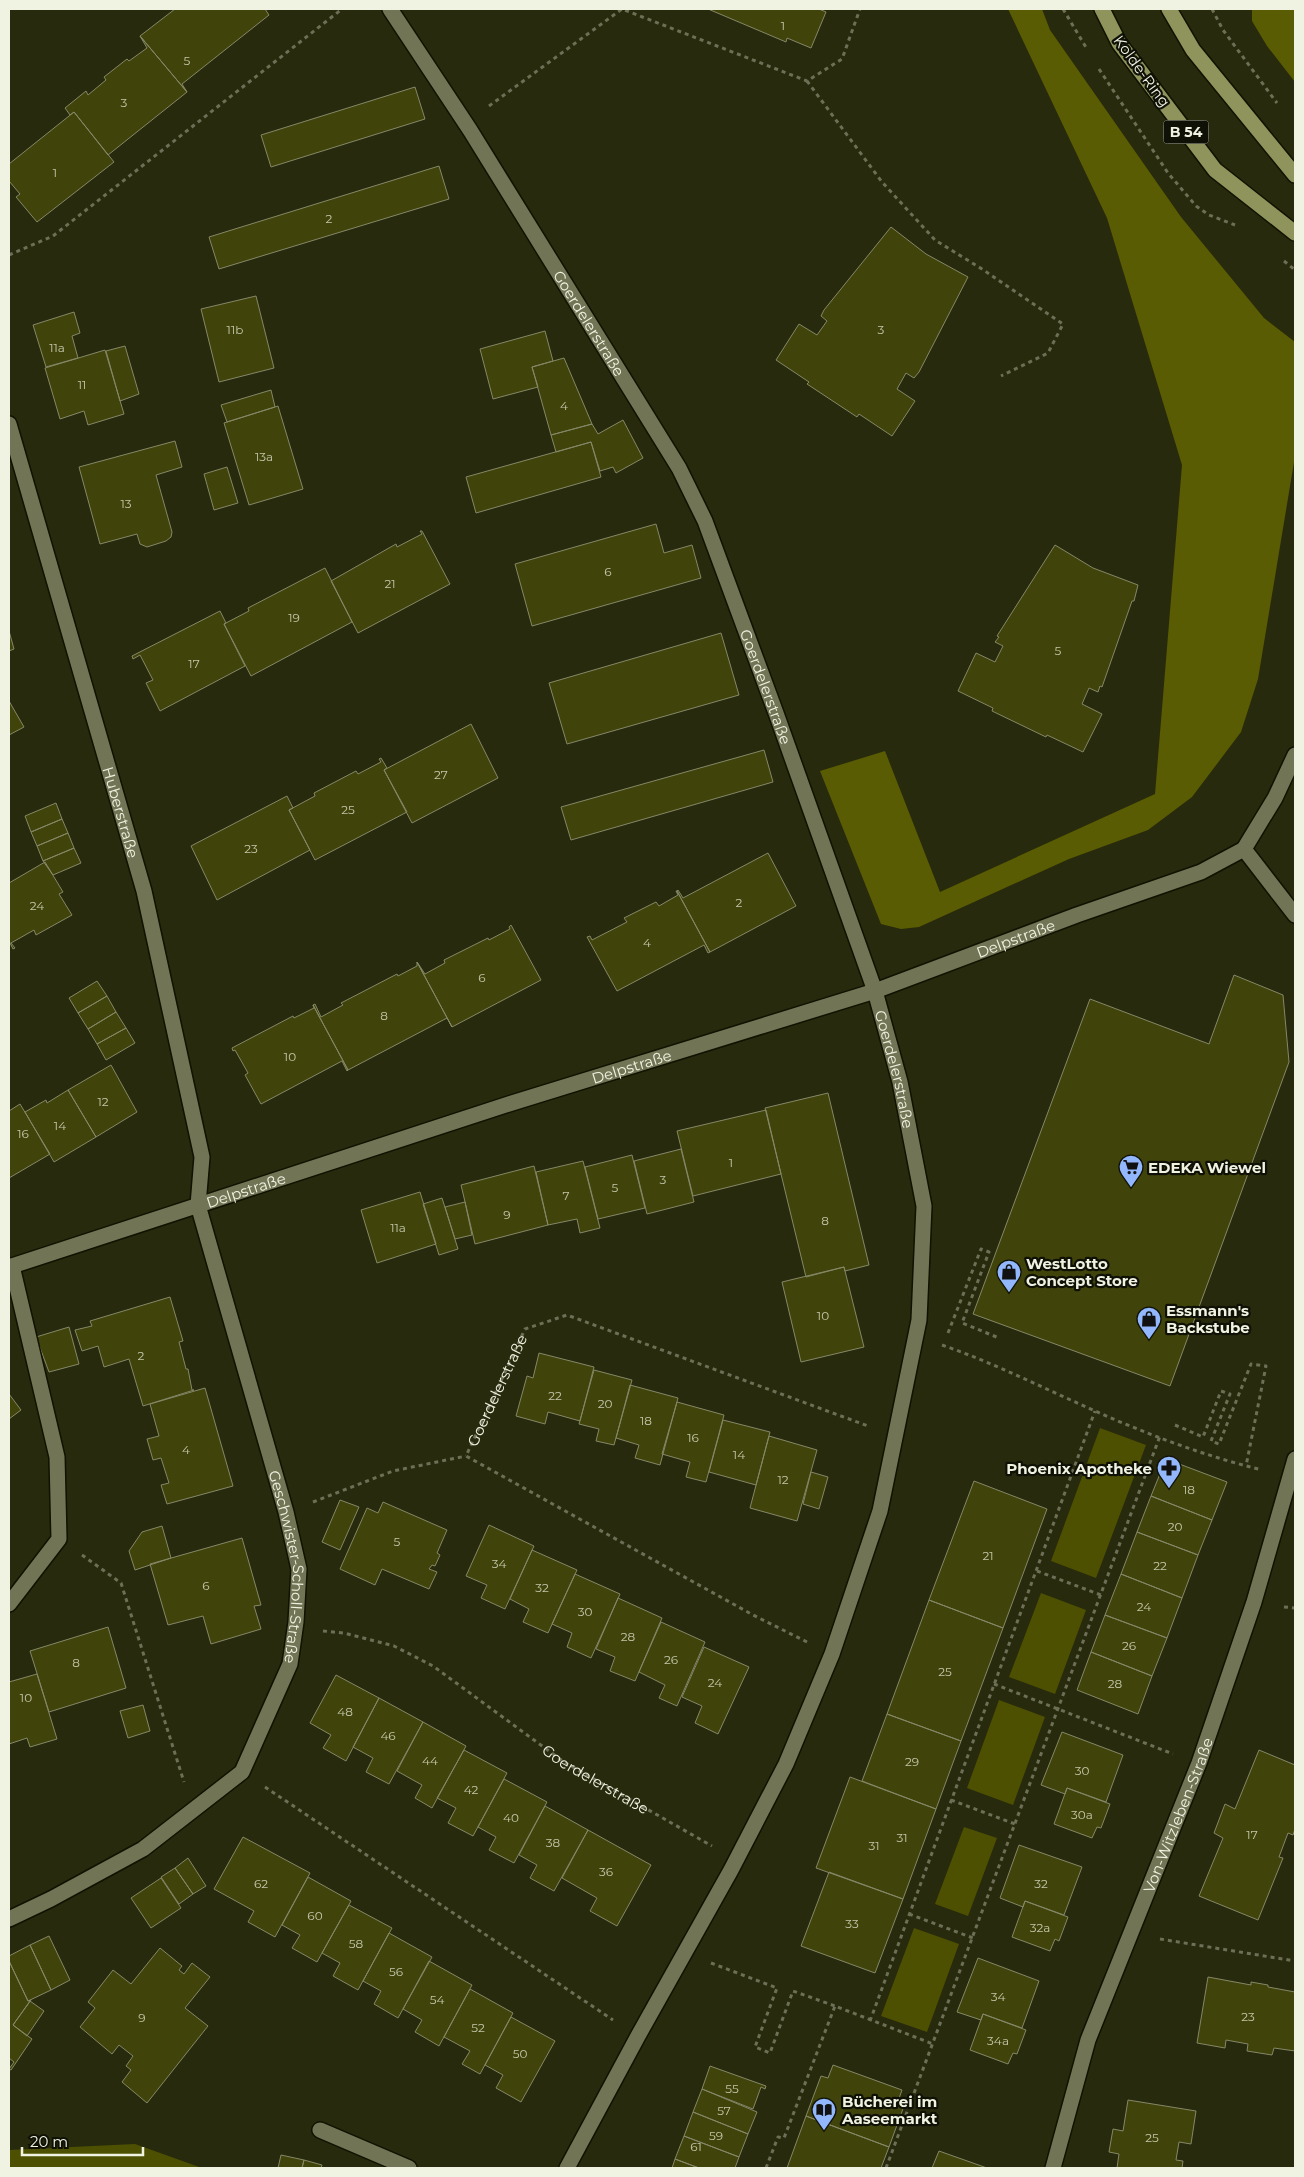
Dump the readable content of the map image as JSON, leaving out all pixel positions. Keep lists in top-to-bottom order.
{
  "streets": {
    "main road": ["Kolde-Ring", "B 54"],
    "street": [
      "Goerdelerstraße",
      "Huberstraße",
      "Delpstraße",
      "Geschwister-Scholl-Straße",
      "Von-Witzleben-Straße"
    ]
  },
  "crossings": [
    ["Goerdelerstraße", "Delpstraße"],
    ["Goerdelerstraße", "Geschwister-Scholl-Straße"],
    ["Huberstraße", "Delpstraße"],
    ["Huberstraße", "Geschwister-Scholl-Straße"],
    ["Delpstraße", "Geschwister-Scholl-Straße"]
  ],
  "places": {
    "supermarket": ["EDEKA Wiewel"],
    "shop": ["WestLotto Concept Store", "Essmann's Backstube"],
    "pharmacy": ["Phoenix Apotheke"],
    "library": ["Bücherei im Aaseemarkt"]
  },
  "house_numbers": [
    "1",
    "5",
    "3",
    "1",
    "2",
    "11b",
    "3",
    "11a",
    "11",
    "4",
    "13a",
    "13",
    "6",
    "21",
    "19",
    "5",
    "17",
    "27",
    "25",
    "23",
    "2",
    "24",
    "4",
    "6",
    "8",
    "10",
    "12",
    "14",
    "16",
    "1",
    "3",
    "5",
    "7",
    "9",
    "8",
    "11a",
    "10",
    "2",
    "22",
    "20",
    "18",
    "16",
    "4",
    "14",
    "12",
    "18",
    "20",
    "5",
    "21",
    "34",
    "22",
    "6",
    "32",
    "24",
    "30",
    "28",
    "26",
    "26",
    "8",
    "25",
    "24",
    "28",
    "10",
    "48",
    "46",
    "44",
    "29",
    "30",
    "42",
    "30a",
    "40",
    "17",
    "31",
    "38",
    "31",
    "36",
    "62",
    "32",
    "60",
    "33",
    "32a",
    "58",
    "56",
    "34",
    "54",
    "23",
    "9",
    "52",
    "34a",
    "50",
    "55",
    "57",
    "59",
    "25",
    "61"
  ],
  "scale_bar": "20 m"
}
